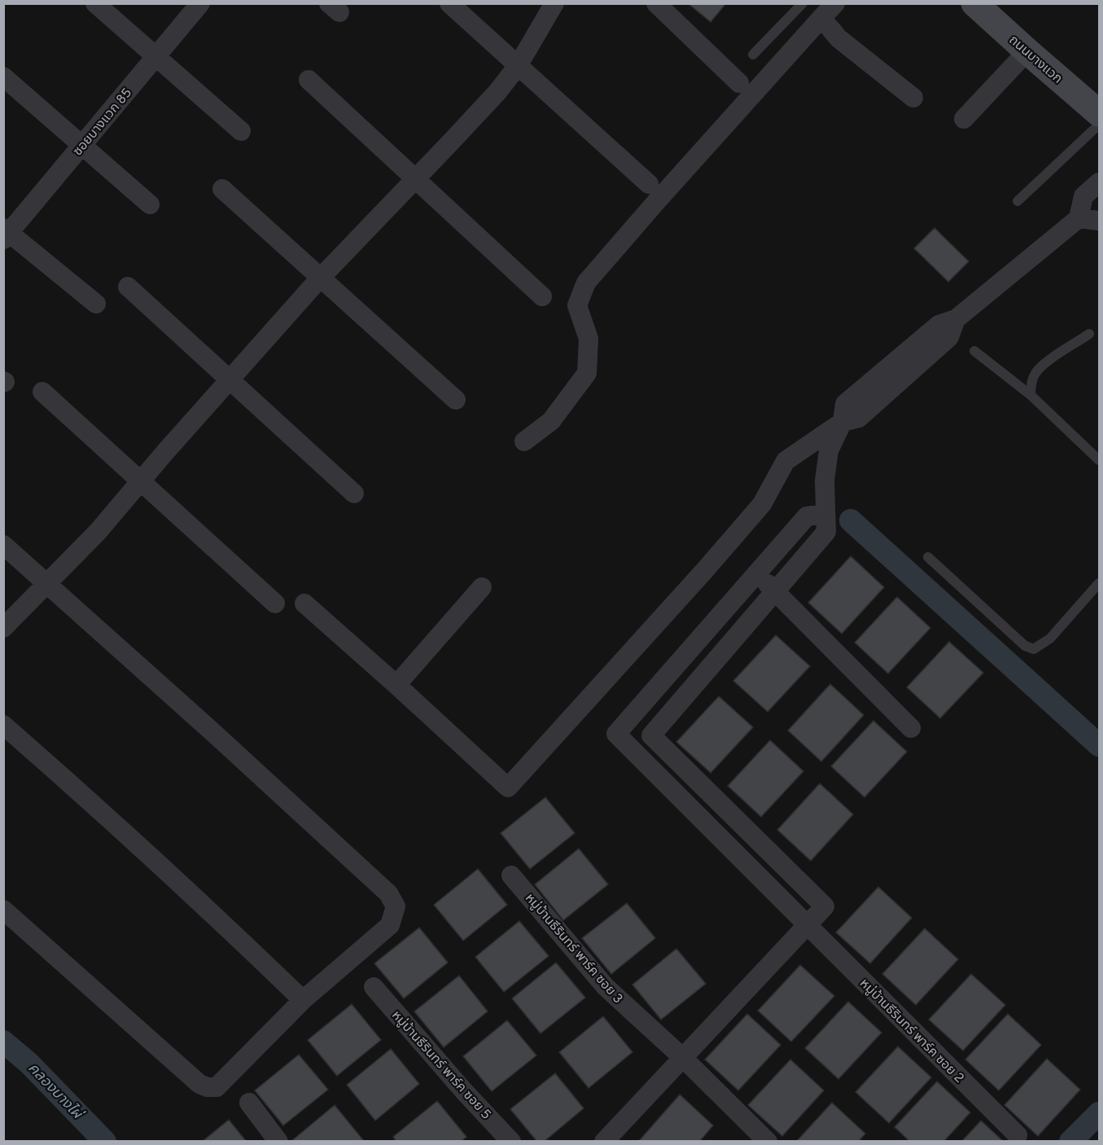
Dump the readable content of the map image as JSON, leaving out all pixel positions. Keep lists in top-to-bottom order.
{
  "streets": {
    "main road": ["ถนนบางแวก"],
    "street": [
      "ซอยบางแวก 85",
      "หมู่บ้านธีรินทร์ พาร์ค ซอย 3",
      "หมู่บ้านธีรินทร์ พาร์ค ซอย 2",
      "หมู่บ้านธีรินทร์ พาร์ค ซอย 5"
    ]
  },
  "water": ["คลองบางไผ่"]
}
